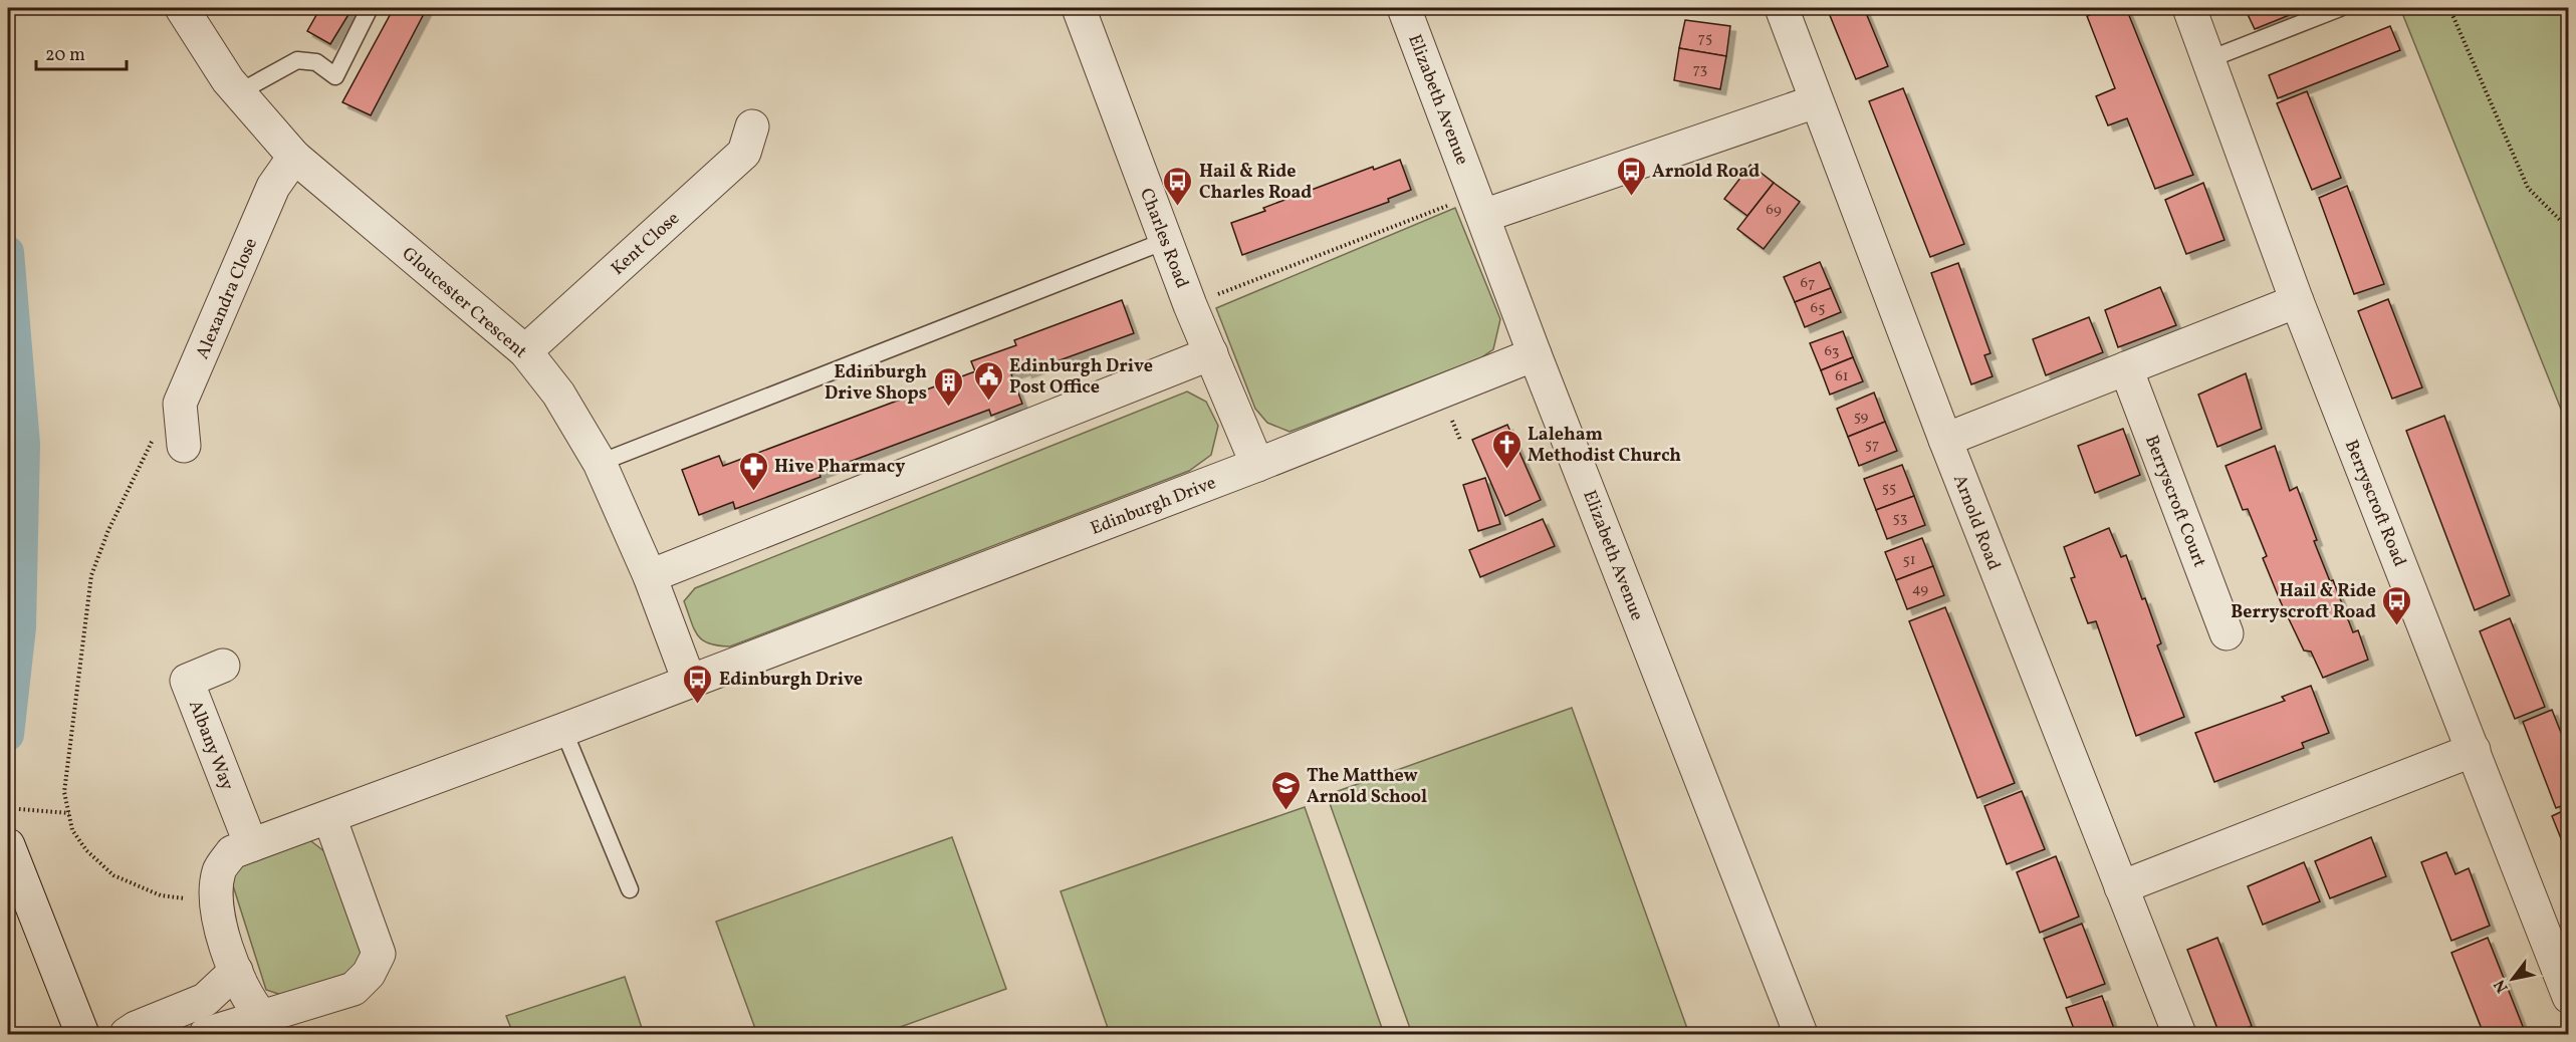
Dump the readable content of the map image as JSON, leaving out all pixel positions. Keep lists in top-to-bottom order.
{
  "streets": {
    "street": [
      "Elizabeth Avenue",
      "Charles Road",
      "Kent Close",
      "Alexandra Close",
      "Gloucester Crescent",
      "Berryscroft Court",
      "Berryscroft Road",
      "Edinburgh Drive",
      "Arnold Road",
      "Albany Way"
    ]
  },
  "crossings": [
    ["Elizabeth Avenue", "Edinburgh Drive"],
    ["Charles Road", "Edinburgh Drive"],
    ["Kent Close", "Gloucester Crescent"],
    ["Alexandra Close", "Gloucester Crescent"],
    ["Gloucester Crescent", "Edinburgh Drive"],
    ["Edinburgh Drive", "Albany Way"]
  ],
  "places": {
    "bus stop": [
      "Arnold Road",
      "Hail & Ride Charles Road",
      "Hail & Ride Berryscroft Road",
      "Edinburgh Drive"
    ],
    "public building": ["Edinburgh Drive Post Office"],
    "building": ["Edinburgh Drive Shops"],
    "church": ["Laleham Methodist Church"],
    "pharmacy": ["Hive Pharmacy"],
    "school or university": ["The Matthew Arnold School"]
  },
  "house_numbers": [
    "75",
    "73",
    "69",
    "67",
    "65",
    "63",
    "61",
    "59",
    "57",
    "55",
    "53",
    "51",
    "49"
  ],
  "scale_bar": "20 m",
  "north": "bottom left"
}
